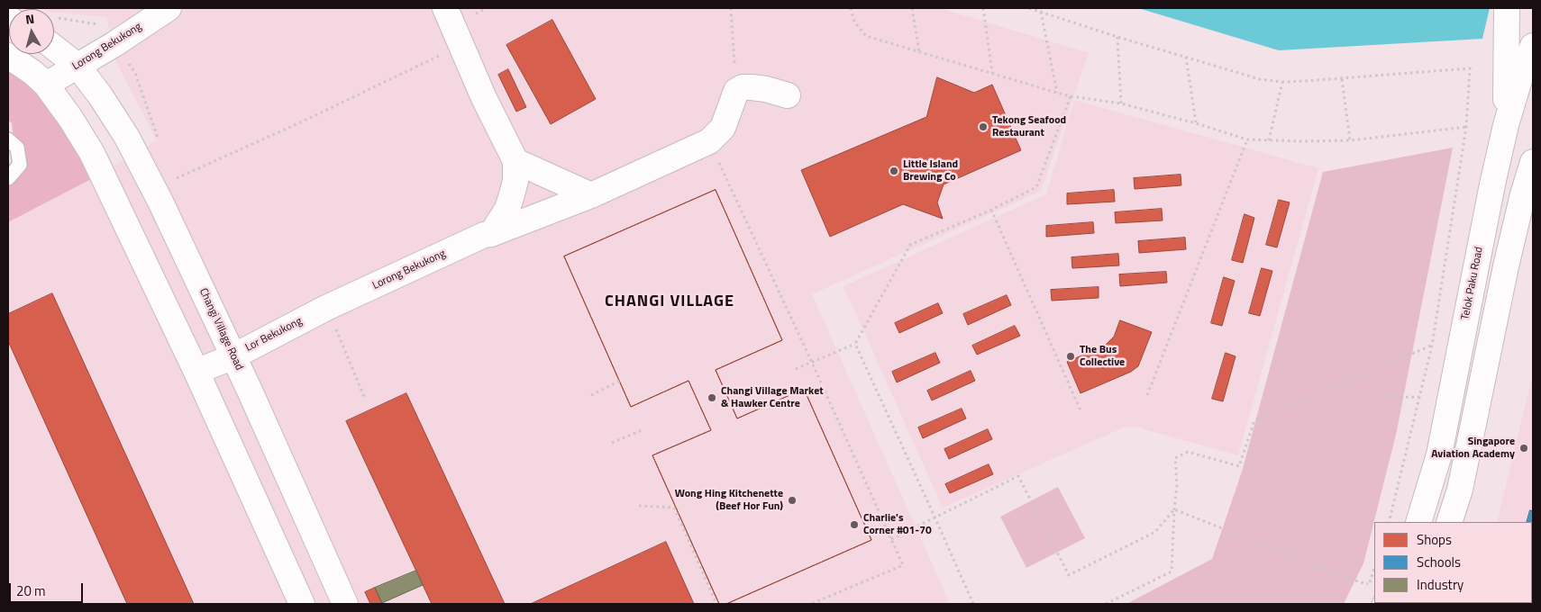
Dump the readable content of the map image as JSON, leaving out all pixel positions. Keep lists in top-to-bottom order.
{
  "streets": {
    "street": [
      "Lorong Bekukong",
      "Telok Paku Road",
      "Changi Village Road",
      "Lor Bekukong"
    ]
  },
  "crossings": [
    ["Lorong Bekukong", "Changi Village Road"],
    ["Lorong Bekukong", "Lor Bekukong"],
    ["Changi Village Road", "Lor Bekukong"]
  ],
  "districts": ["CHANGI VILLAGE"],
  "places": [
    "Tekong Seafood Restaurant",
    "Little Island Brewing Co",
    "The Bus Collective",
    "Changi Village Market & Hawker Centre",
    "Singapore Aviation Academy",
    "Wong Hing Kitchenette (Beef Hor Fun)",
    "Charlie's Corner #01-70"
  ],
  "legend": ["Shops", "Schools", "Industry"],
  "scale_bar": "20 m",
  "north": "top"
}
